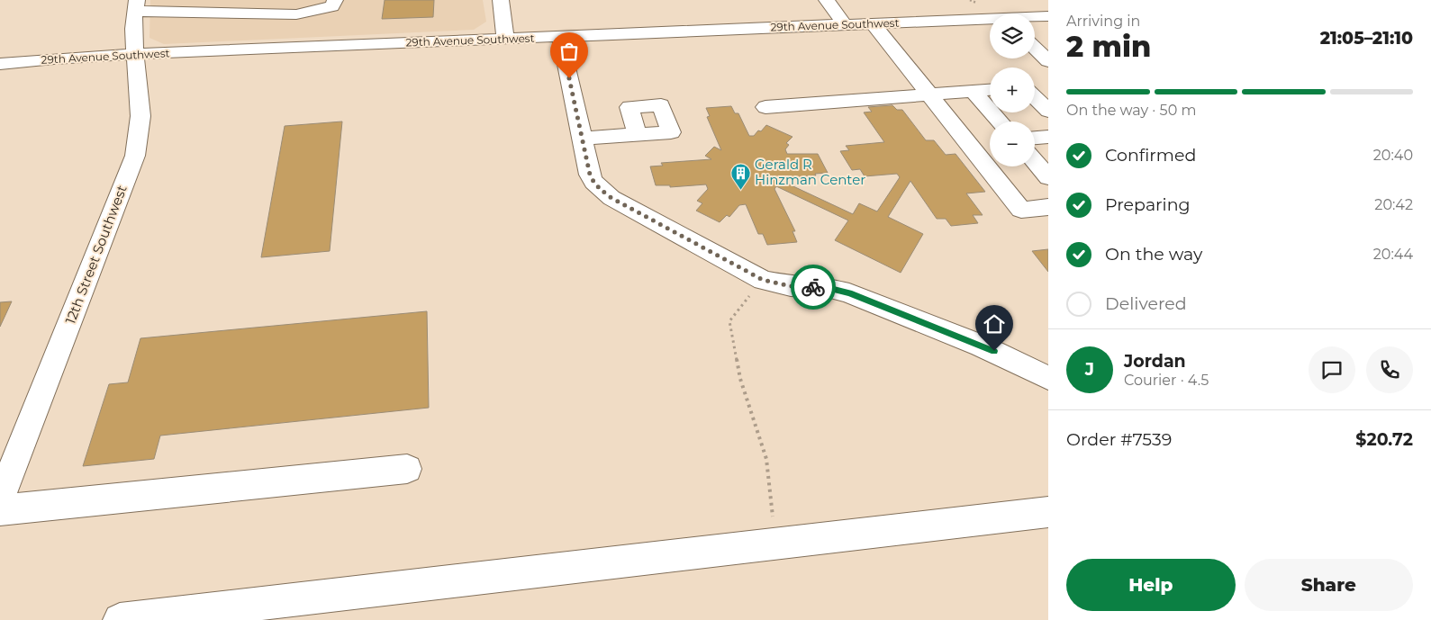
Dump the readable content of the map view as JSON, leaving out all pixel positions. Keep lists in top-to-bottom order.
{
  "streets": {
    "street": ["29th Avenue Southwest", "12th Street Southwest"]
  },
  "crossings": [
    ["29th Avenue Southwest", "12th Street Southwest"]
  ],
  "places": {
    "building": ["Gerald R Hinzman Center"]
  },
  "page": {
    "heading": ["2 min", "Arriving in", "21:05–21:10"],
    "panel": [
      "Jordan",
      "Courier · 4.5",
      "Order #7539",
      "$20.72"
    ],
    "map_buttons": ["+", "−"],
    "bar": "On the way · 50 m",
    "list": [
      ["Confirmed", "20:40"],
      ["Preparing", "20:42"],
      ["On the way", "20:44"],
      "Delivered"
    ],
    "round": "J",
    "buttons": ["Help", "Share"]
  }
}
